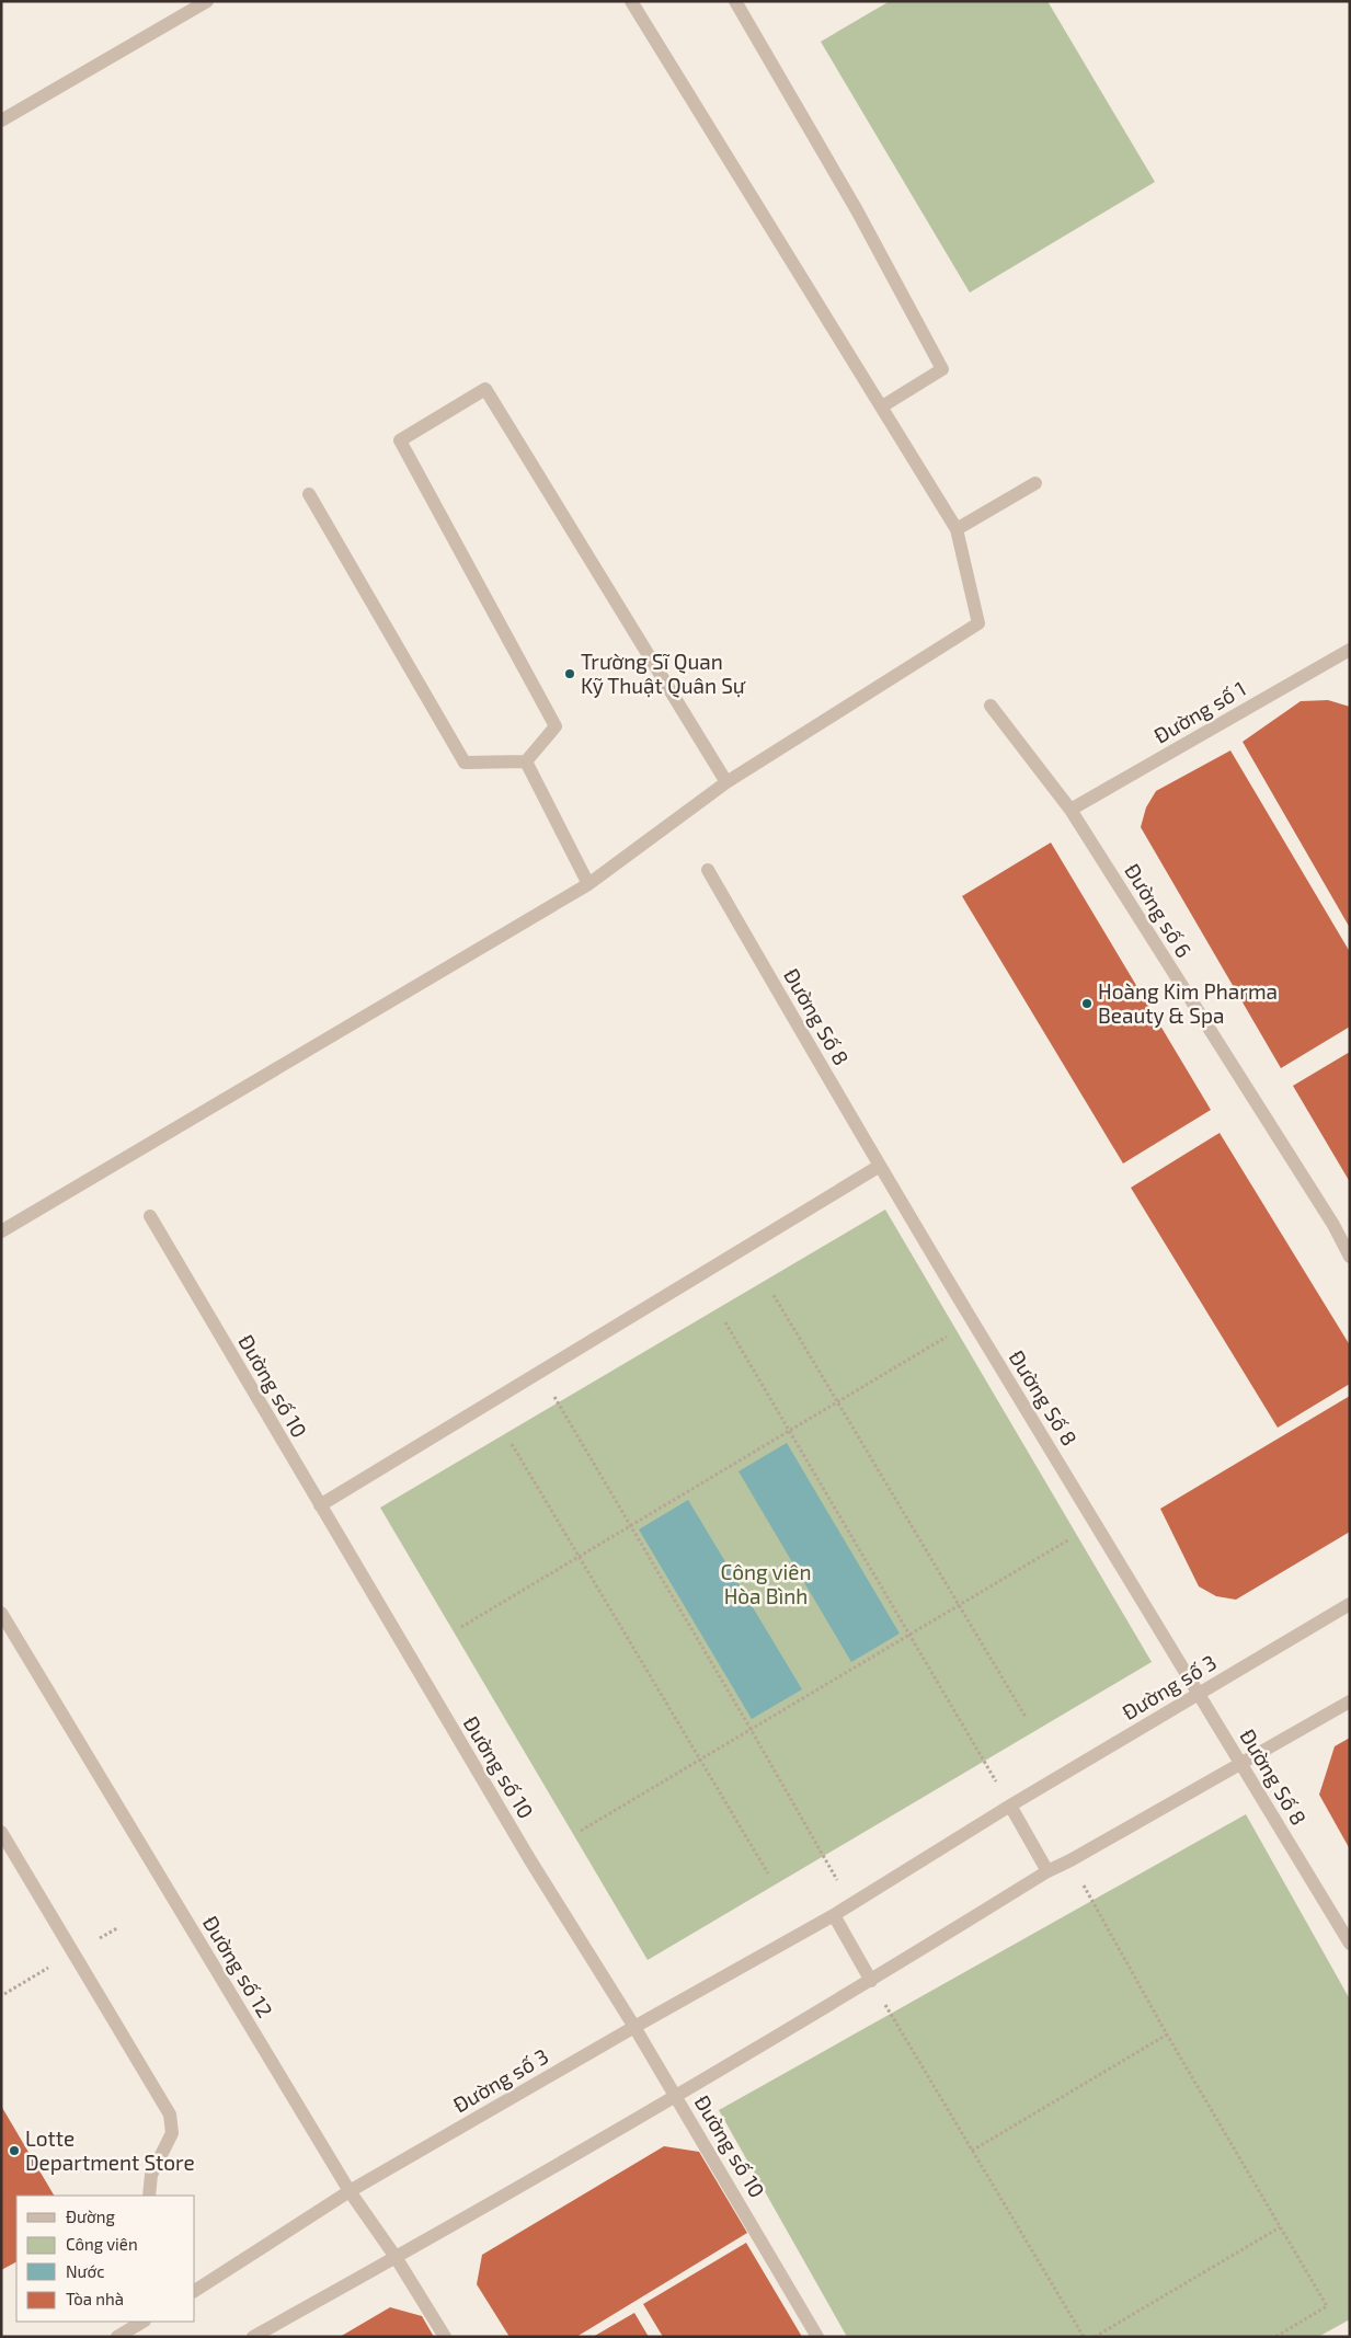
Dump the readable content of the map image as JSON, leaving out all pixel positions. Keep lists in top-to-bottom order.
{
  "streets": {
    "street": [
      "Đường số 1",
      "Đường số 6",
      "Đường Số 8",
      "Đường số 10",
      "Đường số 3",
      "Đường số 12"
    ]
  },
  "crossings": [
    ["Đường số 1", "Đường số 6"],
    ["Đường Số 8", "Đường số 3"],
    ["Đường số 10", "Đường số 3"],
    ["Đường số 3", "Đường số 12"]
  ],
  "parks": ["Công viên Hòa Bình"],
  "places": ["Trường Sĩ Quan Kỹ Thuật Quân Sự", "Hoàng Kim Pharma Beauty & Spa", "Lotte Department Store"],
  "legend": [
    "Đường",
    "Công viên",
    "Nước",
    "Tòa nhà"
  ]
}
